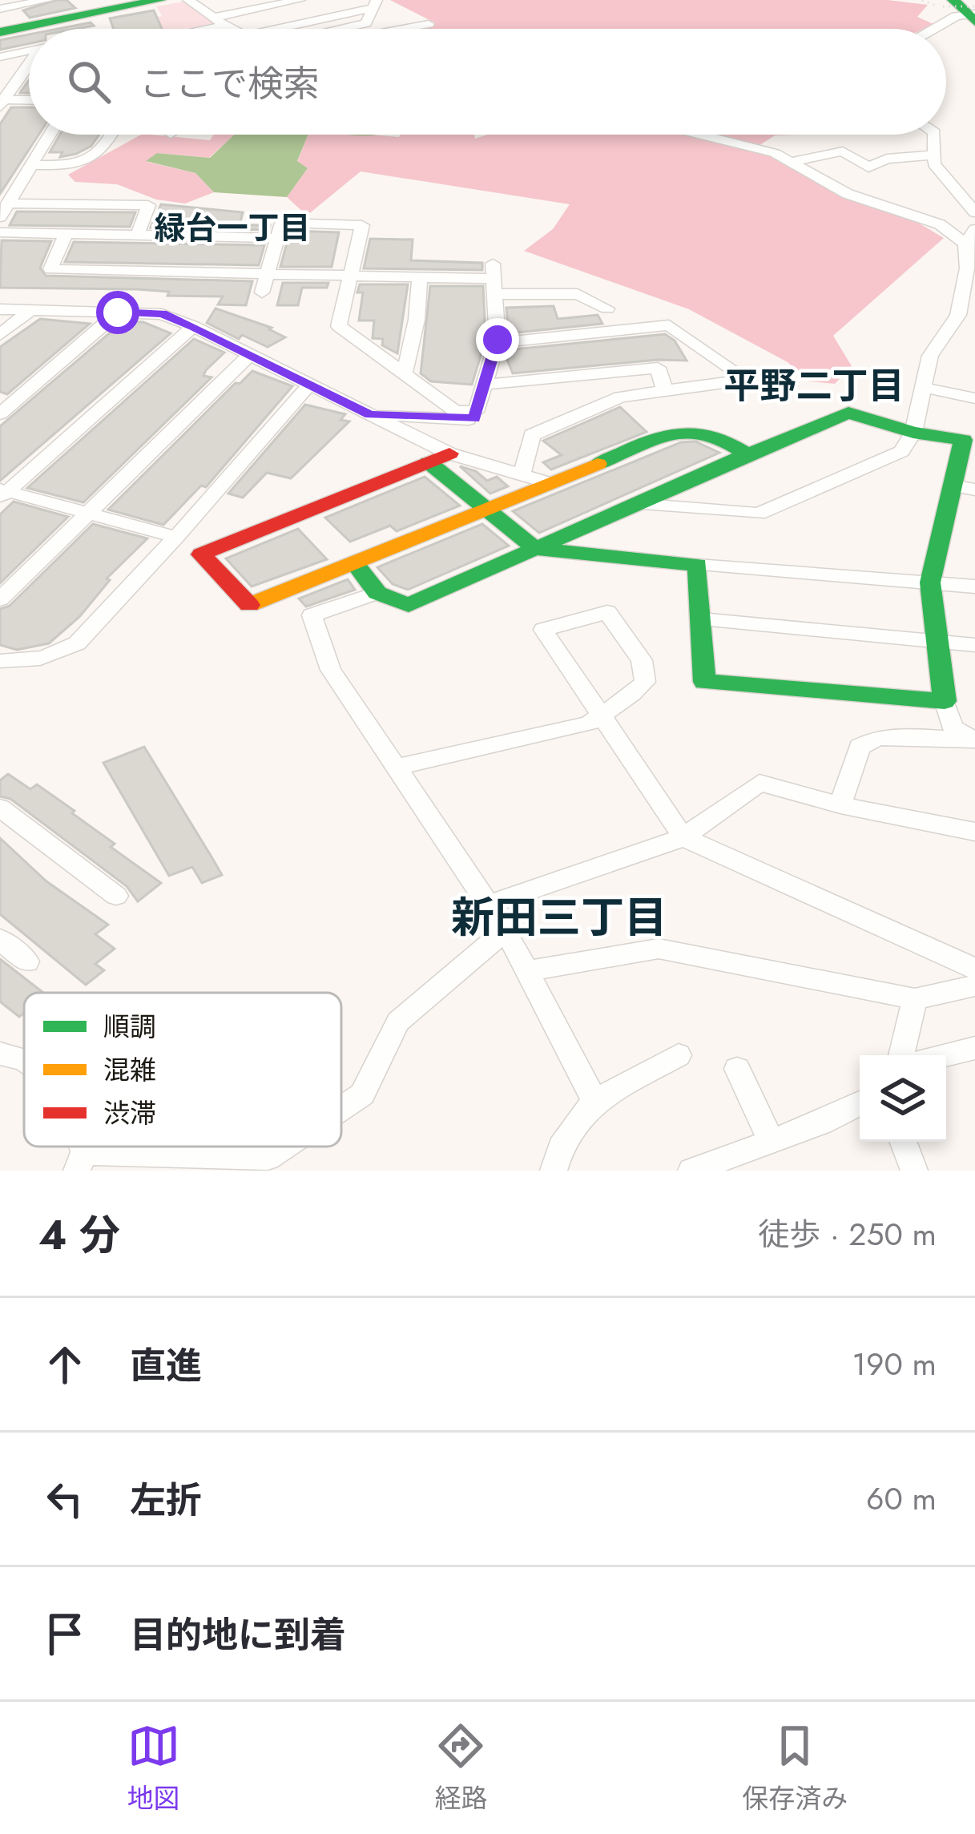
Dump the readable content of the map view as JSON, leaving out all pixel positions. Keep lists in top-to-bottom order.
{
  "districts": ["緑台一丁目", "平野二丁目", "新田三丁目"],
  "legend": ["順調", "混雑", "渋滞"],
  "page": {
    "search": "ここで検索",
    "heading": ["4 分", "徒歩 · 250 m"],
    "list": [
      ["直進", "190 m"],
      ["左折", "60 m"],
      "目的地に到着"
    ],
    "nav": ["地図", "経路", "保存済み"]
  }
}
